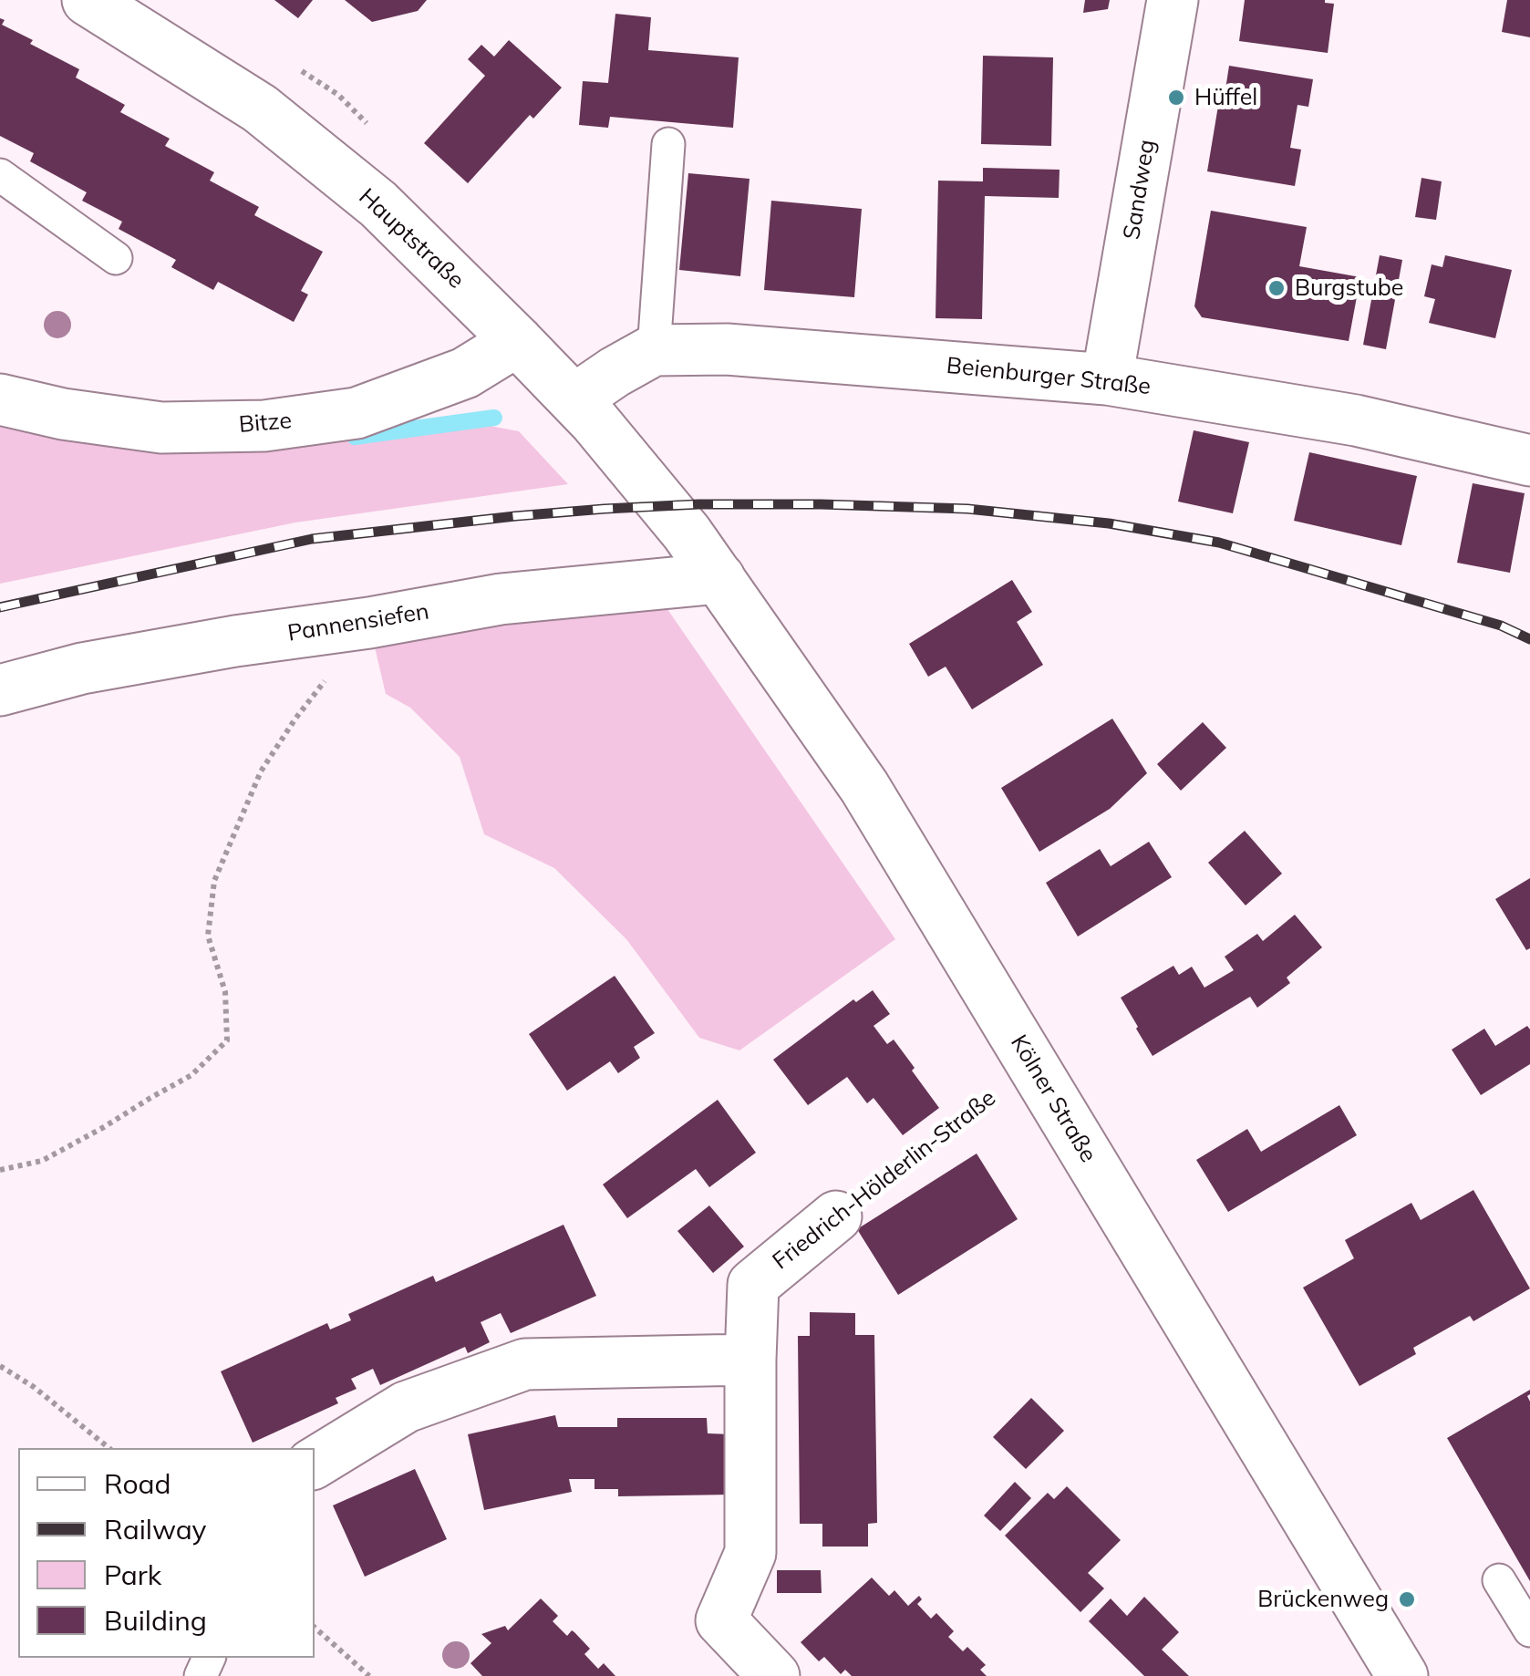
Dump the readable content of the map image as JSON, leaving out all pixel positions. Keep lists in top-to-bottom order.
{
  "streets": {
    "street": [
      "Sandweg",
      "Hauptstraße",
      "Beienburger Straße",
      "Bitze",
      "Pannensiefen",
      "Kölner Straße",
      "Friedrich-Hölderlin-Straße"
    ]
  },
  "crossings": [
    ["Sandweg", "Beienburger Straße"],
    ["Hauptstraße", "Beienburger Straße"],
    ["Hauptstraße", "Bitze"],
    ["Hauptstraße", "Kölner Straße"],
    ["Pannensiefen", "Kölner Straße"],
    ["Kölner Straße", "Friedrich-Hölderlin-Straße"]
  ],
  "places": ["Hüffel", "Burgstube", "Brückenweg"],
  "legend": [
    "Road",
    "Railway",
    "Park",
    "Building"
  ]
}
